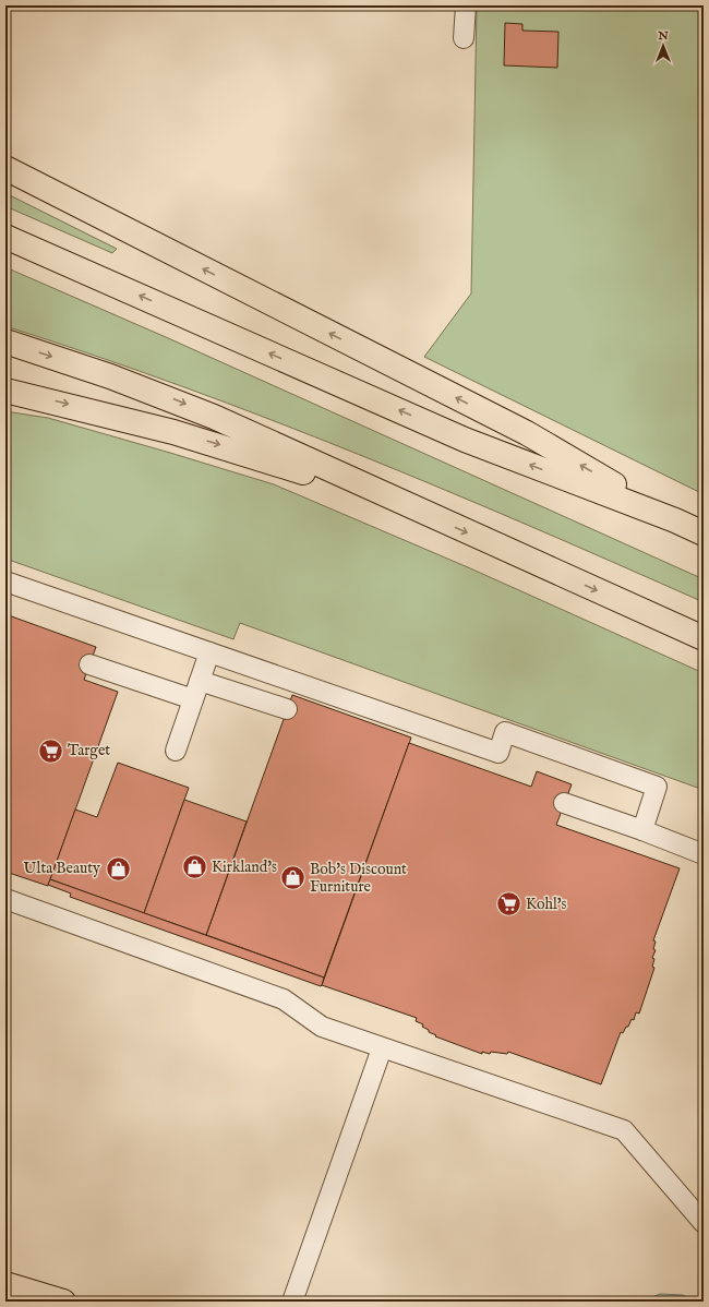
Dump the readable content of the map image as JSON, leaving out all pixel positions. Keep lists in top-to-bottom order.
{
  "places": {
    "supermarket": ["Target", "Kohl's"],
    "shop": ["Kirkland's", "Ulta Beauty", "Bob's Discount Furniture"]
  },
  "north": "top"
}
